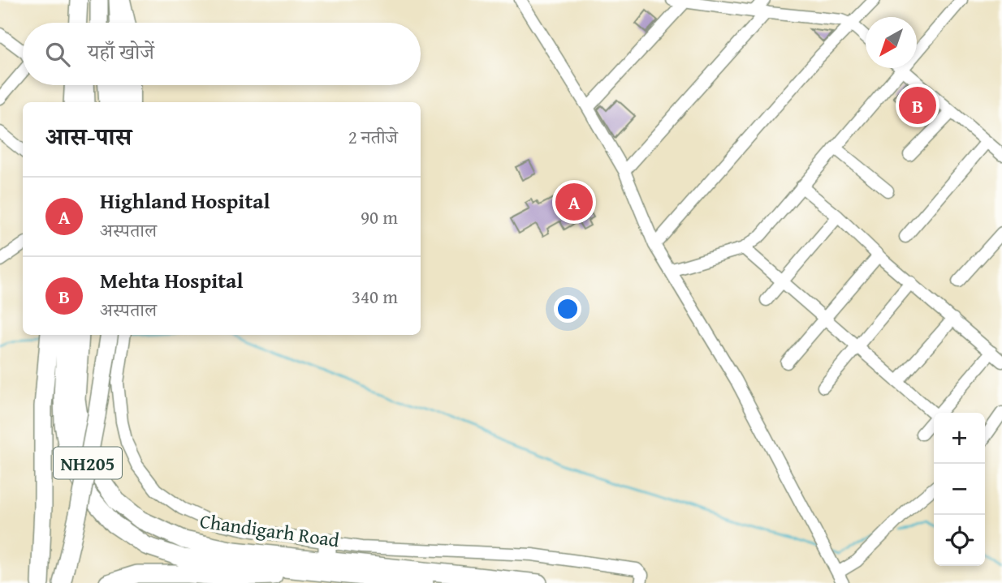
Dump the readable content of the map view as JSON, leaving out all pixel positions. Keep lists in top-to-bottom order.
{
  "streets": {
    "highway": ["NH205", "Chandigarh Road"]
  },
  "north": "bottom left",
  "page": {
    "search": "यहाँ खोजें",
    "pins": ["B", "A"],
    "heading": ["आस-पास", "2 नतीजे"],
    "list": [
      {
        "mark": "A",
        "name": "Highland Hospital",
        "note": "अस्पताल",
        "value": "90 m"
      },
      {
        "mark": "B",
        "name": "Mehta Hospital",
        "note": "अस्पताल",
        "value": "340 m"
      }
    ],
    "map_buttons": ["+", "−"]
  }
}
